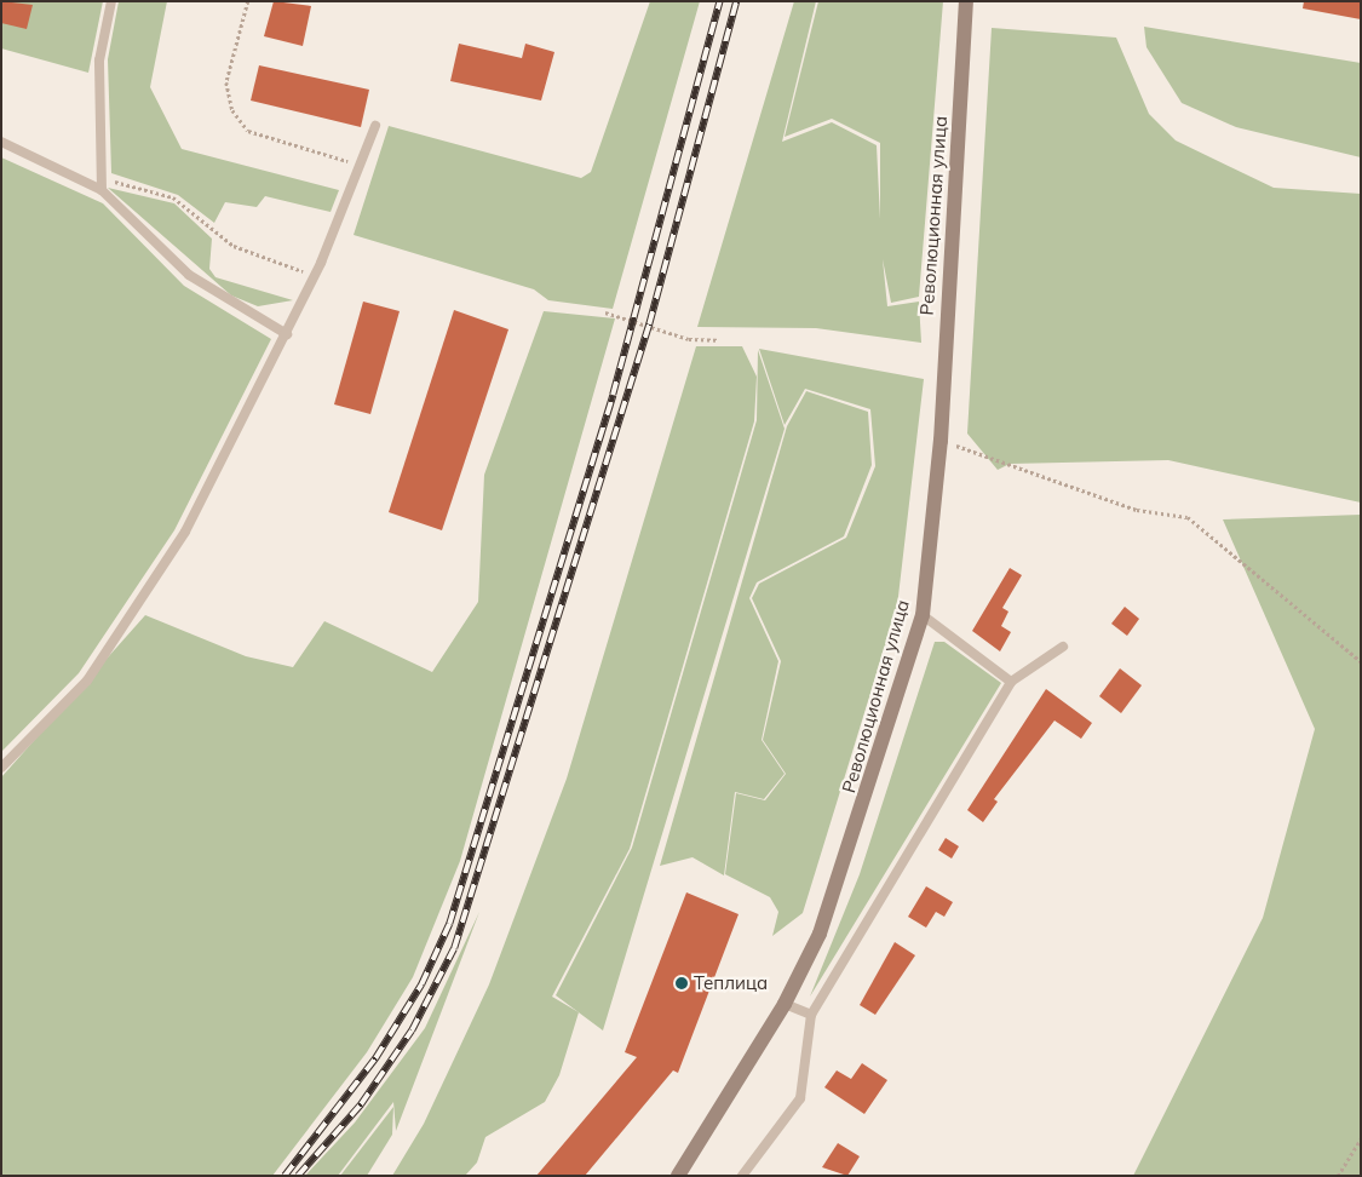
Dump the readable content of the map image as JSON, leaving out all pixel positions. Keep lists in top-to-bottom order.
{
  "streets": {
    "street": ["Революционная улица"]
  },
  "places": ["Теплица"]
}
